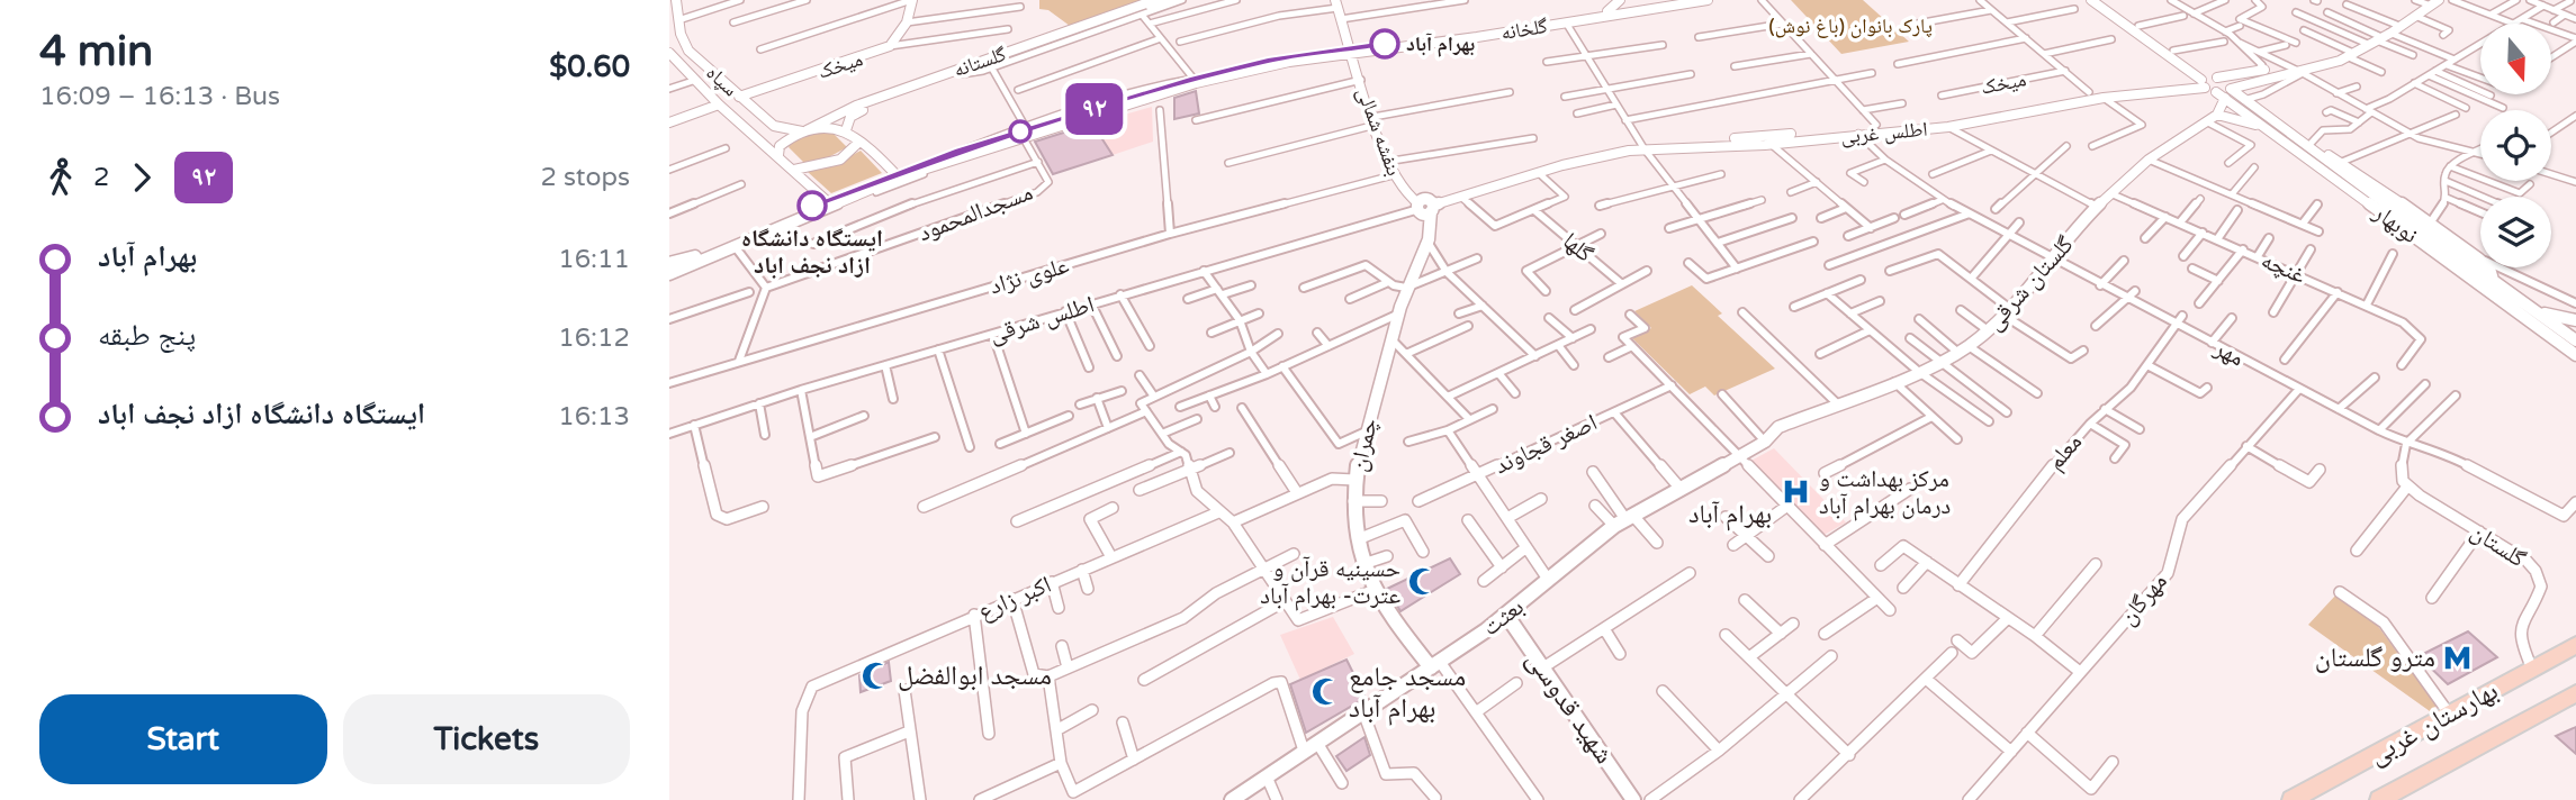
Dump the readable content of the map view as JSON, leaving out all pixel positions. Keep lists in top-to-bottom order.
{
  "streets": {
    "main road": [
      "گلخانه",
      "گلستانه",
      "میخک",
      "سپاه",
      "بنفشه شمالی",
      "اطلس غربی",
      "نوبهار",
      "گلستان شرقی",
      "چمران",
      "بعثت",
      "شهید قدوسی",
      "بهارستان غربی"
    ],
    "street": [
      "مسجدالمحمود",
      "گلها",
      "غنچه",
      "علوی نژاد",
      "اطلس شرقی",
      "مهر",
      "اصغر قجاوند",
      "معلم",
      "گلستان",
      "اکبر زارع",
      "مهرگان"
    ]
  },
  "crossings": [
    ["گلخانه", "بنفشه شمالی"],
    ["گلستانه", "سپاه"],
    ["میخک", "سپاه"],
    ["بنفشه شمالی", "علوی نژاد"],
    ["بنفشه شمالی", "اطلس شرقی"],
    ["اطلس غربی", "نوبهار"],
    ["اطلس غربی", "مهر"],
    ["اطلس غربی", "چمران"],
    ["غنچه", "گلستان شرقی"],
    ["گلستان شرقی", "مهر"],
    ["گلستان شرقی", "بعثت"],
    ["مهر", "معلم"],
    ["مهر", "مهرگان"],
    ["چمران", "بعثت"],
    ["گلستان", "بهارستان غربی"],
    ["بعثت", "شهید قدوسی"]
  ],
  "districts": ["بهرام آباد"],
  "parks": ["پارک بانوان (باغ نوش)"],
  "places": {
    "other": ["بهرام آباد", "ایستگاه دانشگاه ازاد نجف اباد"],
    "hospital": ["مرکز بهداشت و درمان بهرام آباد"],
    "mosque": ["حسینیه قرآن و عترت- بهرام آباد", "مسجد ابوالفضل", "مسجد جامع بهرام آباد"],
    "metro station": ["مترو گلستان"]
  },
  "lines": ["bus line ۹۲"],
  "north": "bottom",
  "page": {
    "heading": ["4 min", "16:09 – 16:13 · Bus", "$0.60"],
    "on_map": "۹۲",
    "legs": ["2", "۹۲", "2 stops"],
    "list": [
      {
        "name": "بهرام آباد",
        "value": "16:11"
      },
      {
        "name": "پنج طبقه",
        "value": "16:12"
      },
      {
        "name": "ایستگاه دانشگاه ازاد نجف اباد",
        "value": "16:13"
      }
    ],
    "buttons": ["Start", "Tickets"]
  }
}
